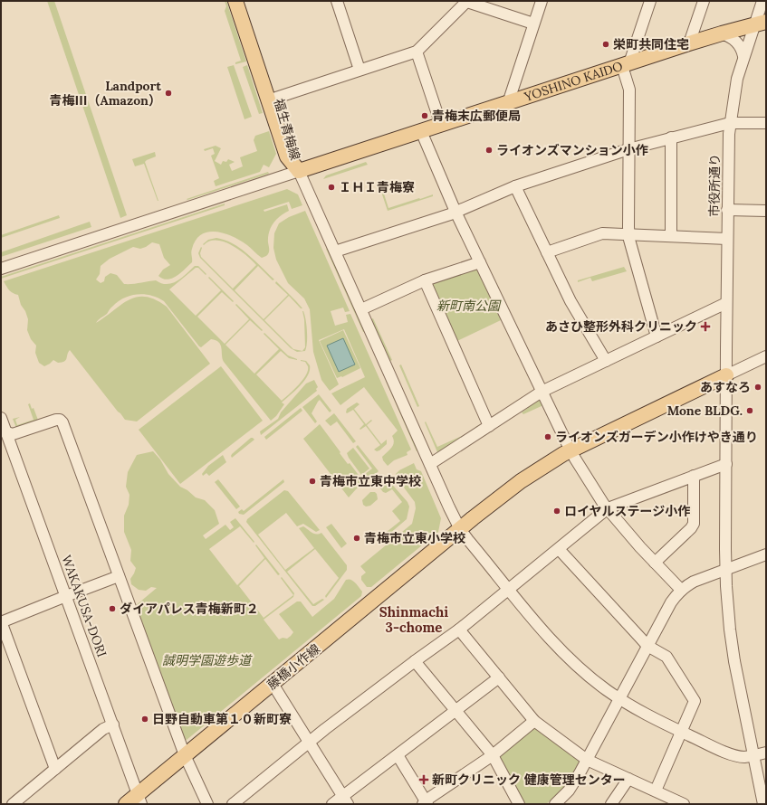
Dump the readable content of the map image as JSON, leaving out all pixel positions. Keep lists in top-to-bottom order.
{
  "streets": {
    "main road": ["YOSHINO KAIDO", "福生青梅線", "藤橋小作線"],
    "street": ["市役所通り", "WAKAKUSA-DORI"]
  },
  "crossings": [
    ["YOSHINO KAIDO", "福生青梅線"],
    ["YOSHINO KAIDO", "市役所通り"],
    ["市役所通り", "藤橋小作線"],
    ["WAKAKUSA-DORI", "藤橋小作線"]
  ],
  "districts": ["Shinmachi 3-chome"],
  "parks": ["新町南公園", "誠明学園遊歩道"],
  "places": {
    "other": [
      "栄町共同住宅",
      "Landport 青梅Ⅲ（Amazon）",
      "青梅末広郵便局",
      "ライオンズマンション小作",
      "ＩＨＩ青梅寮",
      "あすなろ",
      "Mone BLDG.",
      "ライオンズガーデン小作けやき通り",
      "青梅市立東中学校",
      "ロイヤルステージ小作",
      "青梅市立東小学校",
      "ダイアパレス青梅新町２",
      "日野自動車第１０新町寮"
    ],
    "health": ["あさひ整形外科クリニック", "新町クリニック 健康管理センター"]
  }
}
